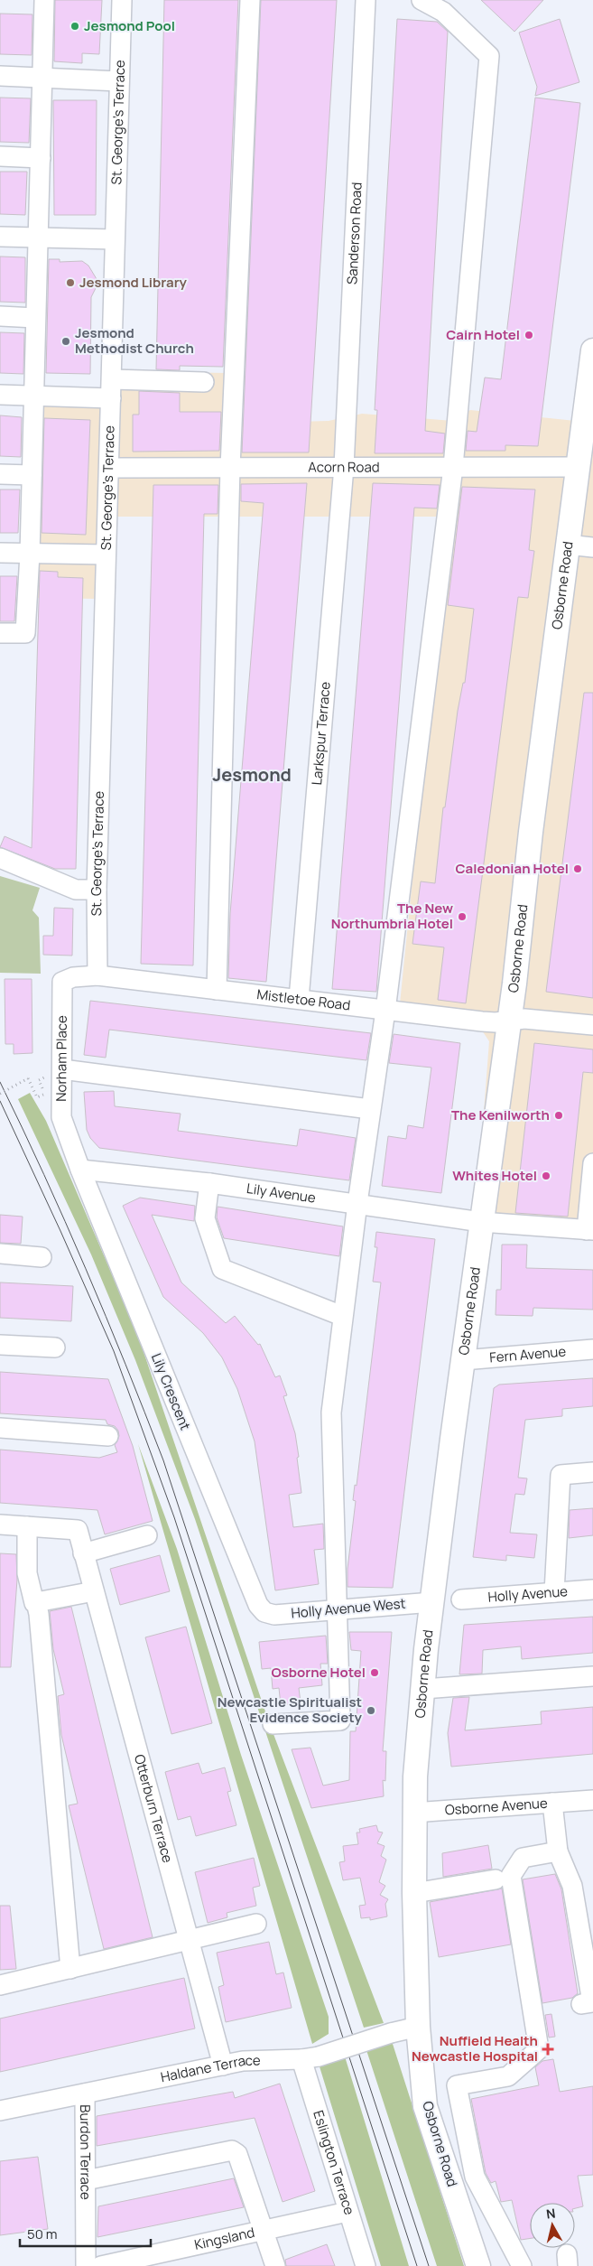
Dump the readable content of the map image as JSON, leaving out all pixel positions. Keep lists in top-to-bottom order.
{
  "streets": {
    "main road": ["Osborne Road"],
    "street": [
      "St. George's Terrace",
      "Sanderson Road",
      "Acorn Road",
      "Larkspur Terrace",
      "Mistletoe Road",
      "Norham Place",
      "Lily Avenue",
      "Fern Avenue",
      "Lily Crescent",
      "Holly Avenue",
      "Holly Avenue West",
      "Osborne Avenue",
      "Otterburn Terrace",
      "Haldane Terrace",
      "Burdon Terrace",
      "Eslington Terrace",
      "Kingsland"
    ]
  },
  "crossings": [
    ["St. George's Terrace", "Acorn Road"],
    ["St. George's Terrace", "Mistletoe Road"],
    ["St. George's Terrace", "Norham Place"],
    ["Sanderson Road", "Acorn Road"],
    ["Sanderson Road", "Larkspur Terrace"],
    ["Acorn Road", "Osborne Road"],
    ["Acorn Road", "Larkspur Terrace"],
    ["Osborne Road", "Mistletoe Road"],
    ["Osborne Road", "Lily Avenue"],
    ["Osborne Road", "Fern Avenue"],
    ["Osborne Road", "Holly Avenue West"],
    ["Osborne Road", "Osborne Avenue"],
    ["Osborne Road", "Haldane Terrace"],
    ["Larkspur Terrace", "Mistletoe Road"],
    ["Mistletoe Road", "Norham Place"],
    ["Norham Place", "Lily Avenue"],
    ["Norham Place", "Lily Crescent"],
    ["Lily Avenue", "Lily Crescent"],
    ["Lily Crescent", "Holly Avenue West"],
    ["Otterburn Terrace", "Haldane Terrace"],
    ["Haldane Terrace", "Burdon Terrace"],
    ["Haldane Terrace", "Eslington Terrace"],
    ["Eslington Terrace", "Kingsland"]
  ],
  "districts": ["Jesmond"],
  "places": {
    "other": [
      "Jesmond Pool",
      "Jesmond Library",
      "Cairn Hotel",
      "Jesmond Methodist Church",
      "Caledonian Hotel",
      "The New Northumbria Hotel",
      "The Kenilworth",
      "Whites Hotel",
      "Osborne Hotel",
      "Newcastle Spiritualist Evidence Society"
    ],
    "health": ["Nuffield Health Newcastle Hospital"]
  },
  "scale_bar": "50 m",
  "north": "top"
}
